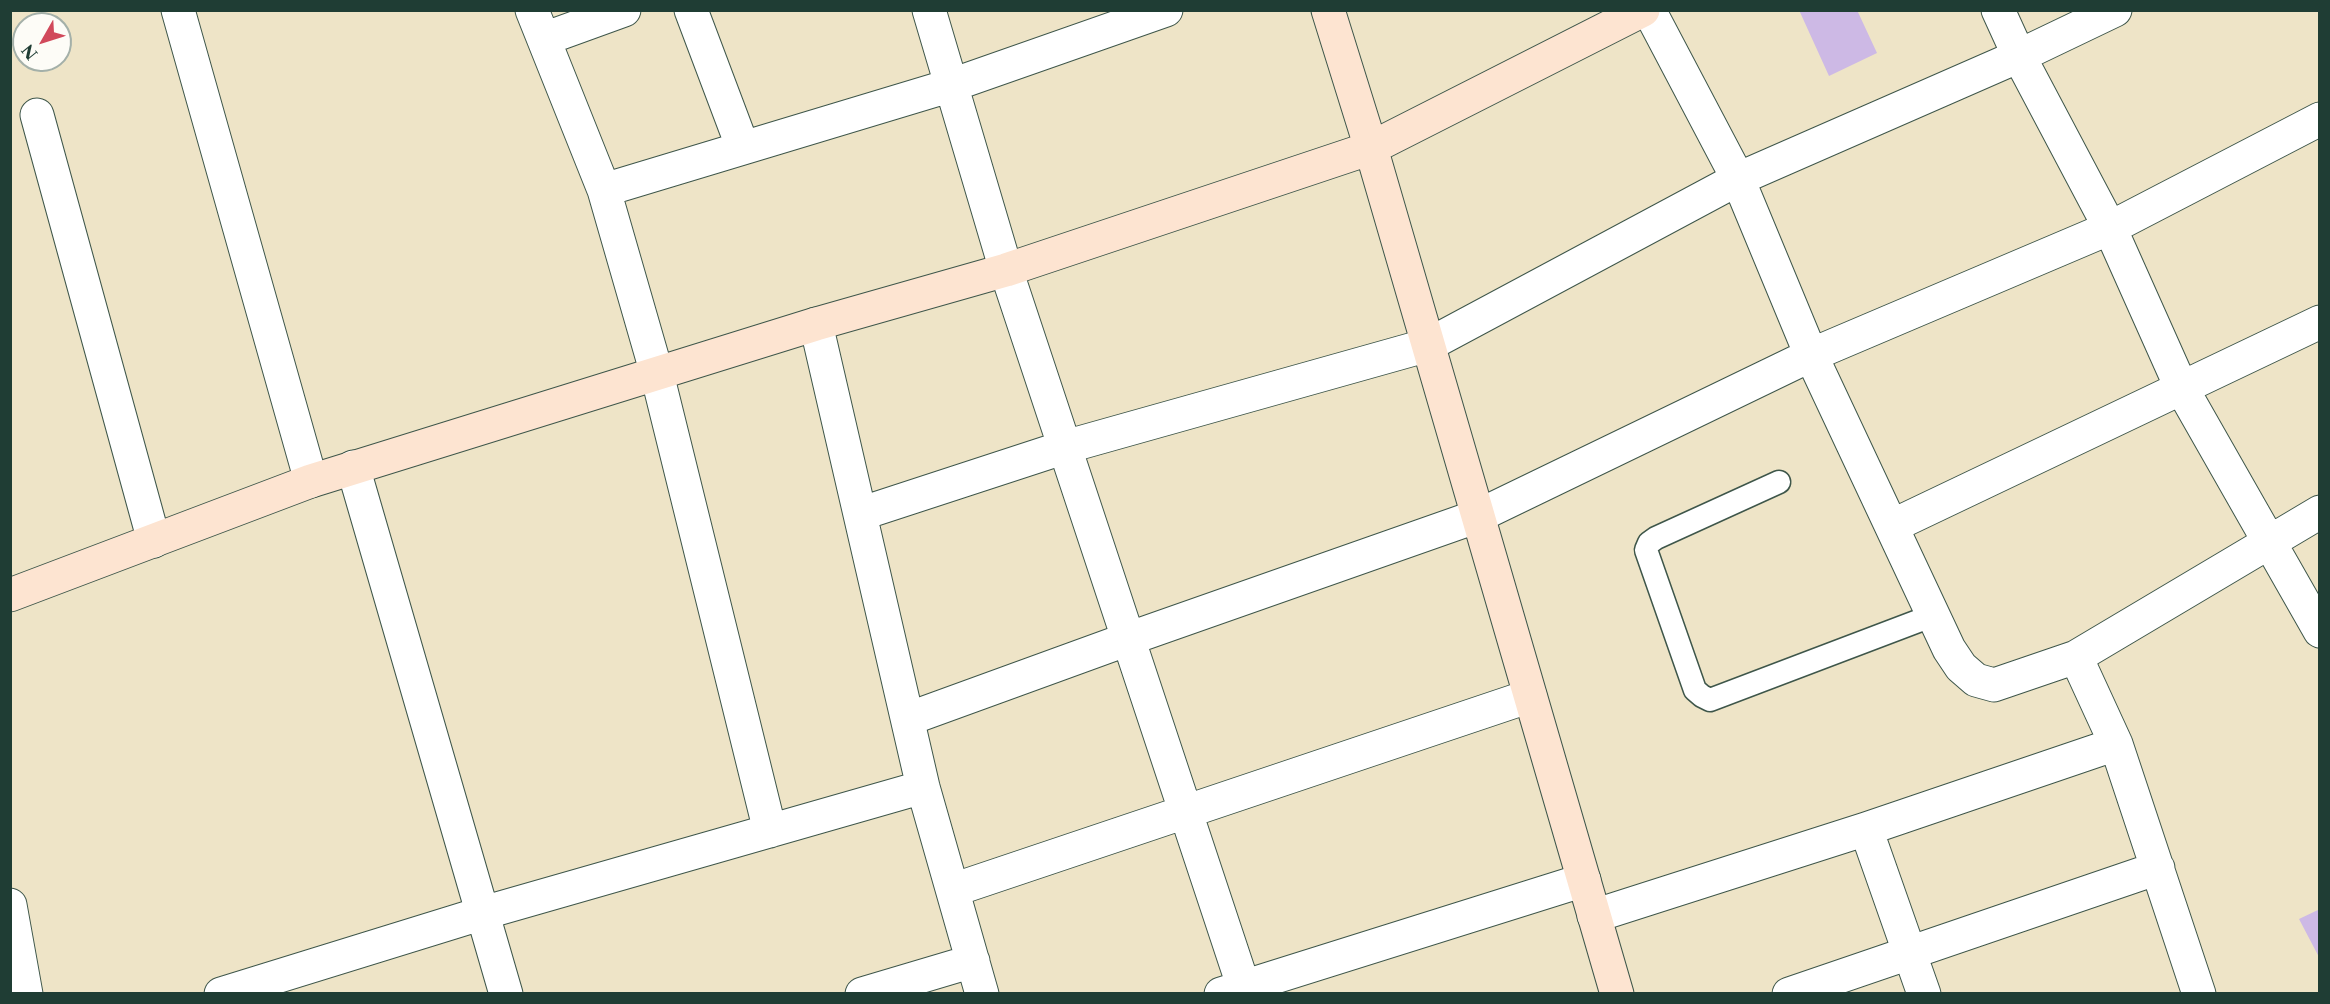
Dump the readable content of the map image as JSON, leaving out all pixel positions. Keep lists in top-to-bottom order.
{
  "north": "bottom left"
}
